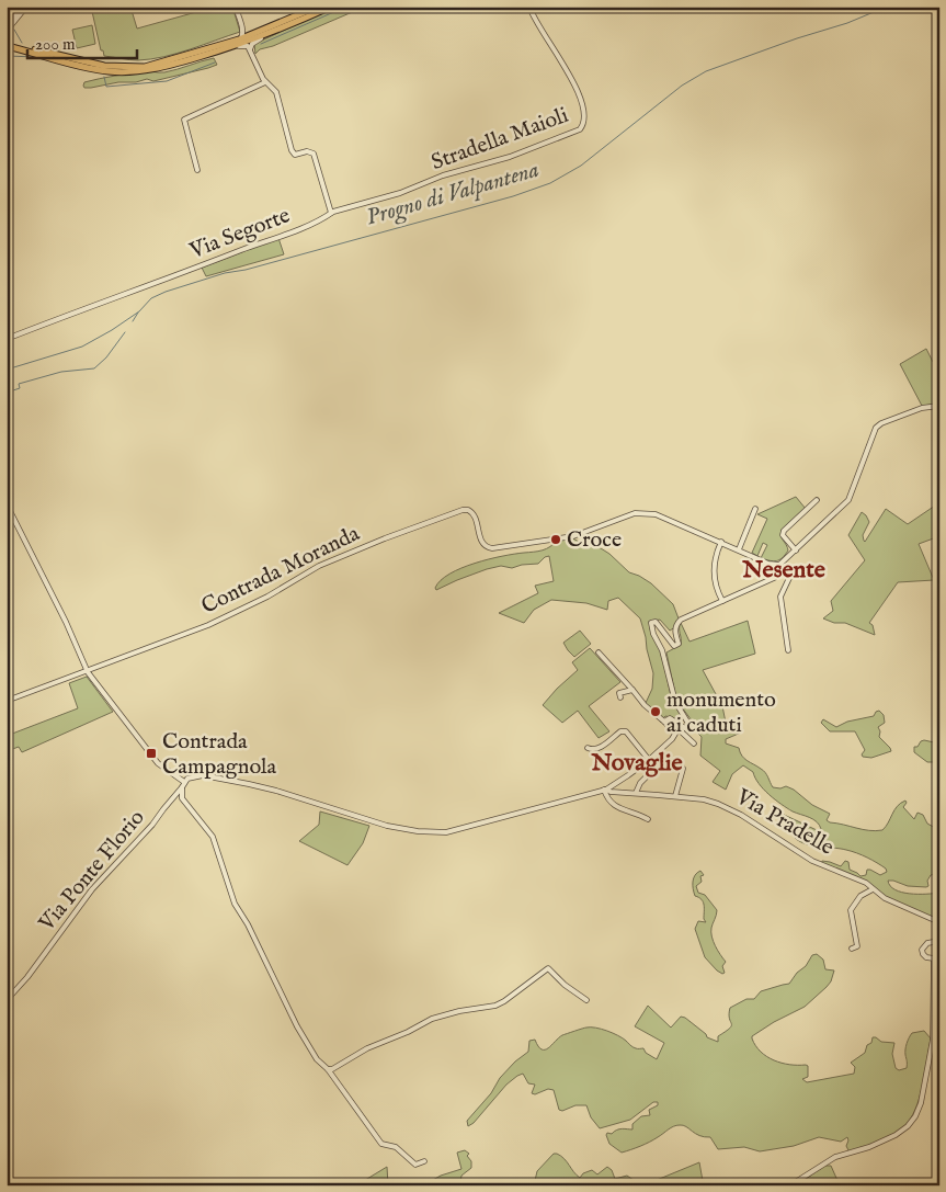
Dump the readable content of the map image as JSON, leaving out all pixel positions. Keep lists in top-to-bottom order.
{
  "streets": {
    "street": [
      "Stradella Maioli",
      "Via Segorte",
      "Contrada Moranda",
      "Via Pradelle",
      "Via Ponte Florio"
    ]
  },
  "crossings": [
    ["Stradella Maioli", "Via Segorte"]
  ],
  "districts": ["Nesente", "Novaglie"],
  "water": ["Progno di Valpantena"],
  "places": {
    "other": ["Croce", "monumento ai caduti"],
    "transit": ["Contrada Campagnola"]
  },
  "scale_bar": "200 m"
}
